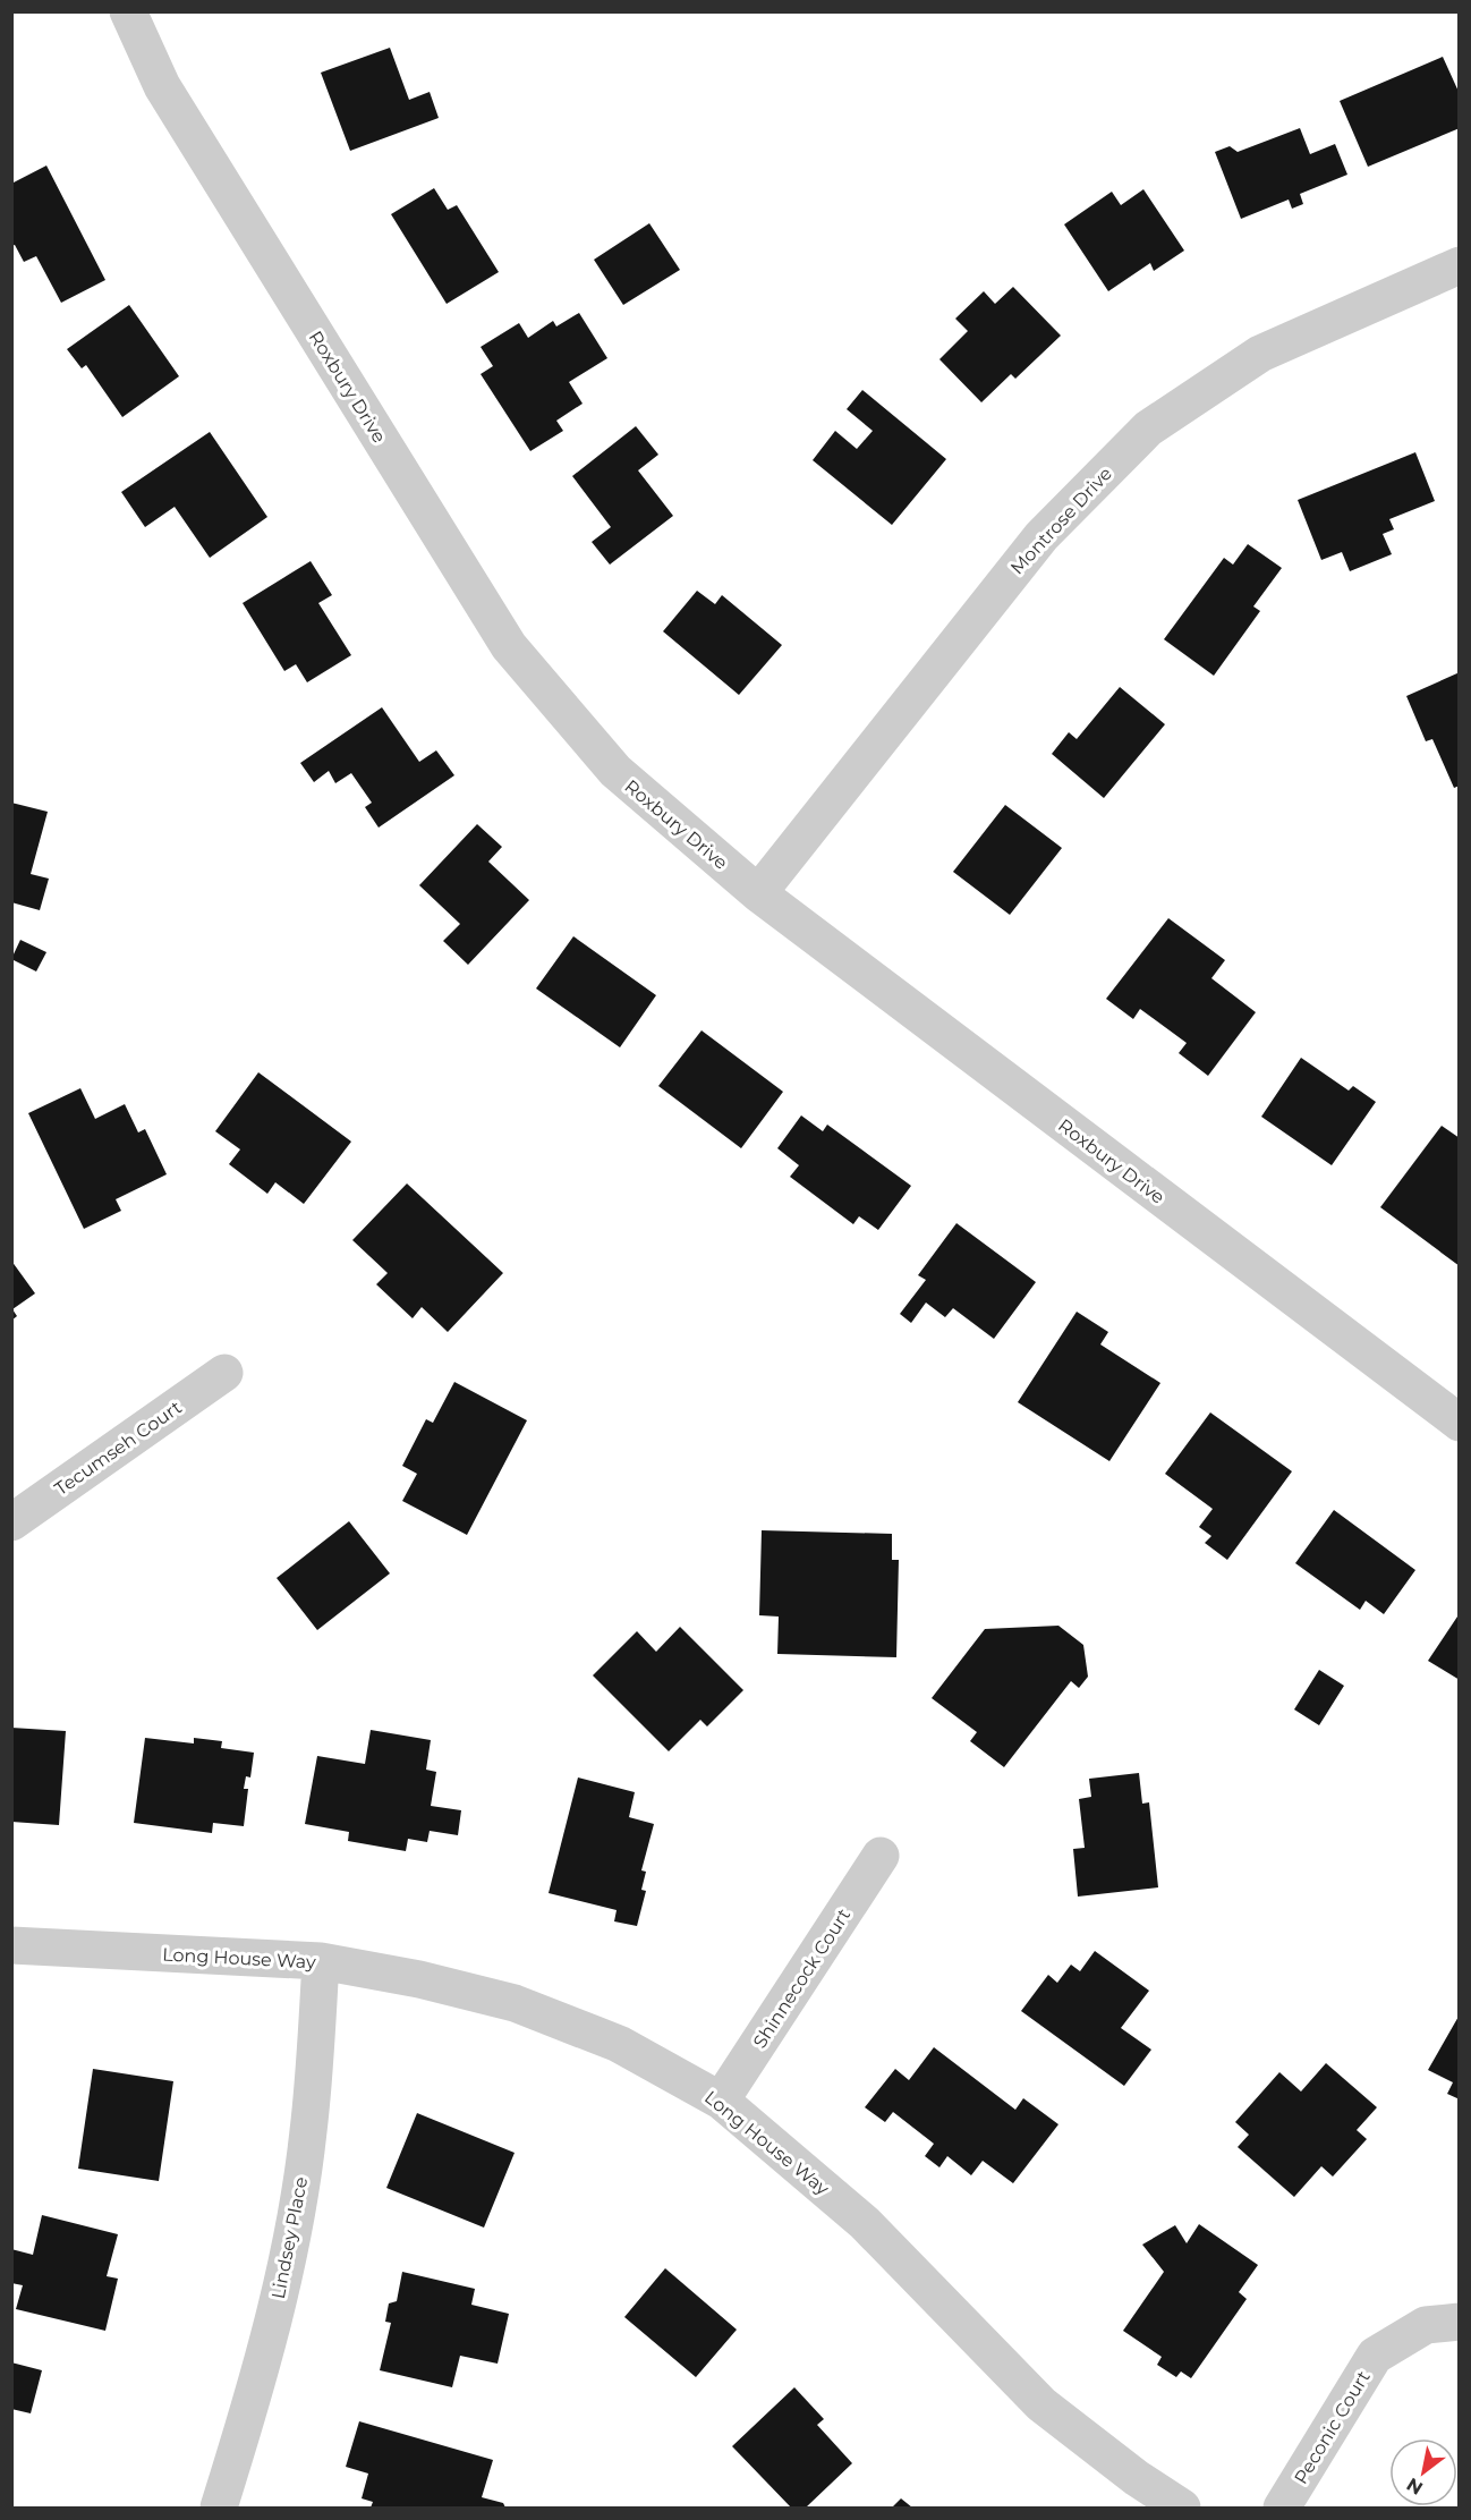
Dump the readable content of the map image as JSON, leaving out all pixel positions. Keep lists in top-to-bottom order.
{
  "streets": {
    "street": [
      "Roxbury Drive",
      "Montrose Drive",
      "Tecumseh Court",
      "Long House Way",
      "Shinnecock Court",
      "Lindsey Place",
      "Peconic Court"
    ]
  },
  "crossings": [
    ["Roxbury Drive", "Montrose Drive"],
    ["Long House Way", "Shinnecock Court"],
    ["Long House Way", "Lindsey Place"]
  ],
  "north": "bottom left"
}
